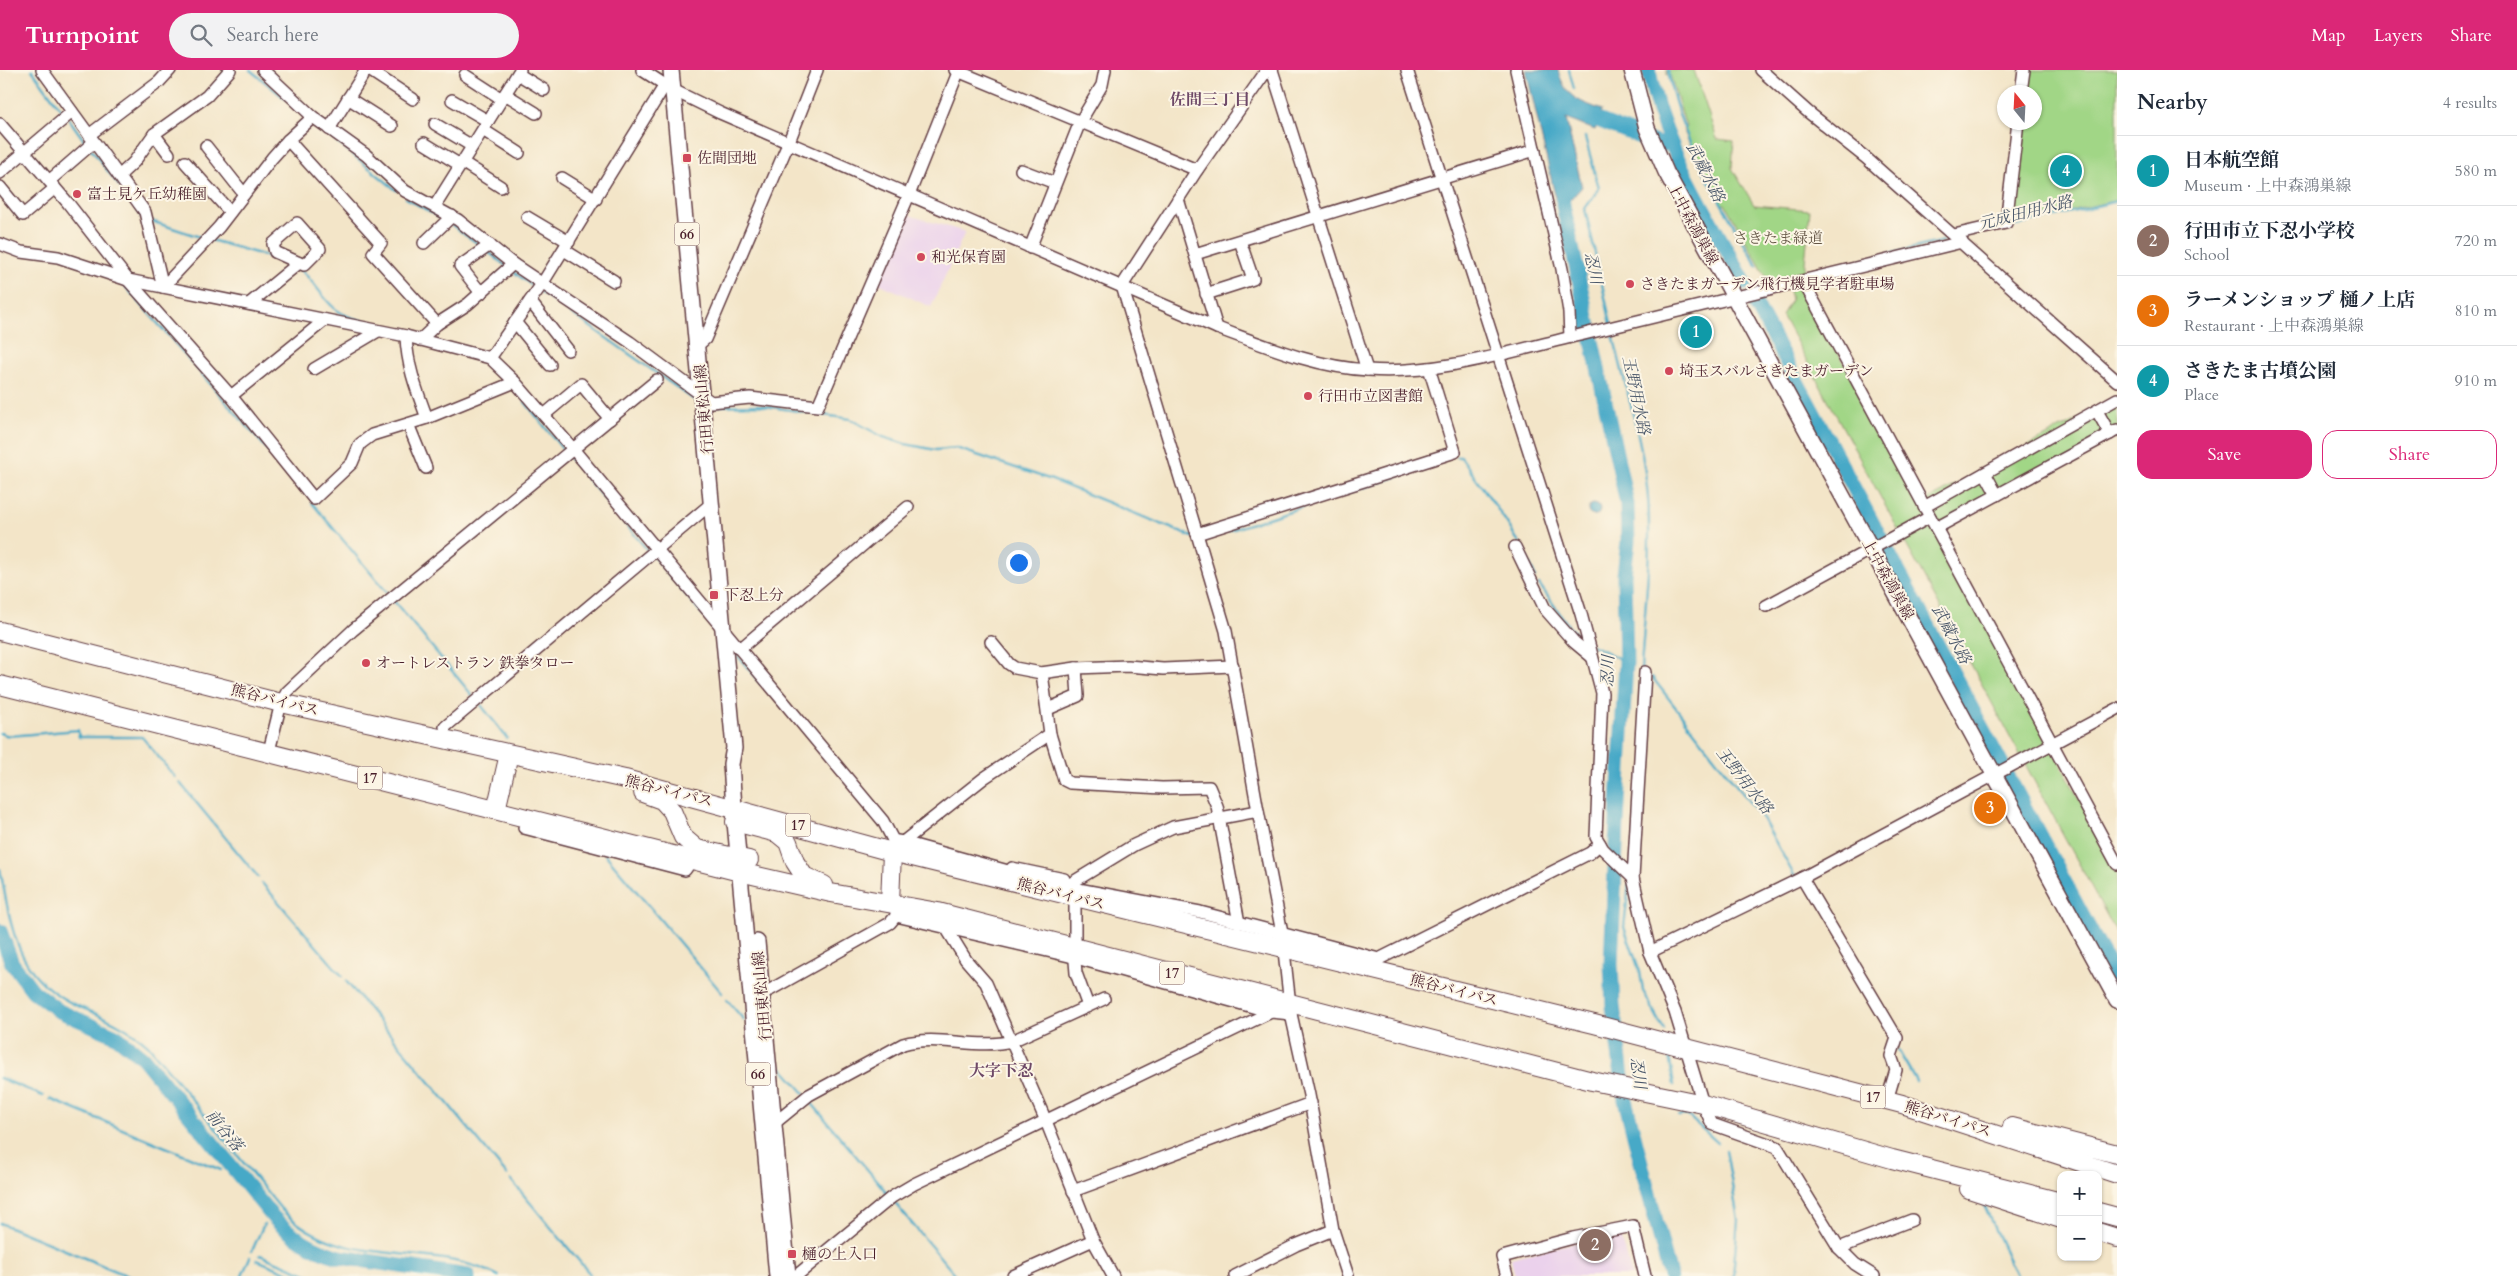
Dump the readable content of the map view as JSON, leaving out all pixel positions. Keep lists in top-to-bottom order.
{
  "streets": {
    "highway": ["熊谷バイパス", "17"],
    "main road": ["上中森鴻巣線", "66", "行田東松山線"]
  },
  "crossings": [
    ["行田東松山線", "熊谷バイパス"],
    ["行田東松山線", "17"],
    ["熊谷バイパス", "17"]
  ],
  "districts": ["佐間三丁目", "大字下忍"],
  "water": [
    "武蔵水路",
    "元成田用水路",
    "忍川",
    "玉野用水路",
    "前谷落"
  ],
  "parks": ["さきたま緑道"],
  "places": {
    "transit": ["佐間団地", "下忍上分", "樋の上入口"],
    "other": [
      "富士見ケ丘幼稚園",
      "和光保育園",
      "さきたまガーデン飛行機見学者駐車場",
      "埼玉スバルさきたまガーデン",
      "行田市立図書館",
      "オートレストラン 鉄拳タロー"
    ]
  },
  "north": "top",
  "page": {
    "header": "Turnpoint",
    "search": "Search here",
    "nav": ["Map", "Layers", "Share"],
    "heading": ["Nearby", "4 results"],
    "list": [
      {
        "mark": "1",
        "name": "日本航空館",
        "note": "Museum · 上中森鴻巣線",
        "value": "580 m"
      },
      {
        "mark": "2",
        "name": "行田市立下忍小学校",
        "note": "School",
        "value": "720 m"
      },
      {
        "mark": "3",
        "name": "ラーメンショップ 樋ノ上店",
        "note": "Restaurant · 上中森鴻巣線",
        "value": "810 m"
      },
      {
        "mark": "4",
        "name": "さきたま古墳公園",
        "note": "Place",
        "value": "910 m"
      }
    ],
    "pins": [
      "4",
      "1",
      "3",
      "2"
    ],
    "buttons": ["Save", "Share"],
    "map_buttons": ["+", "−"]
  }
}
